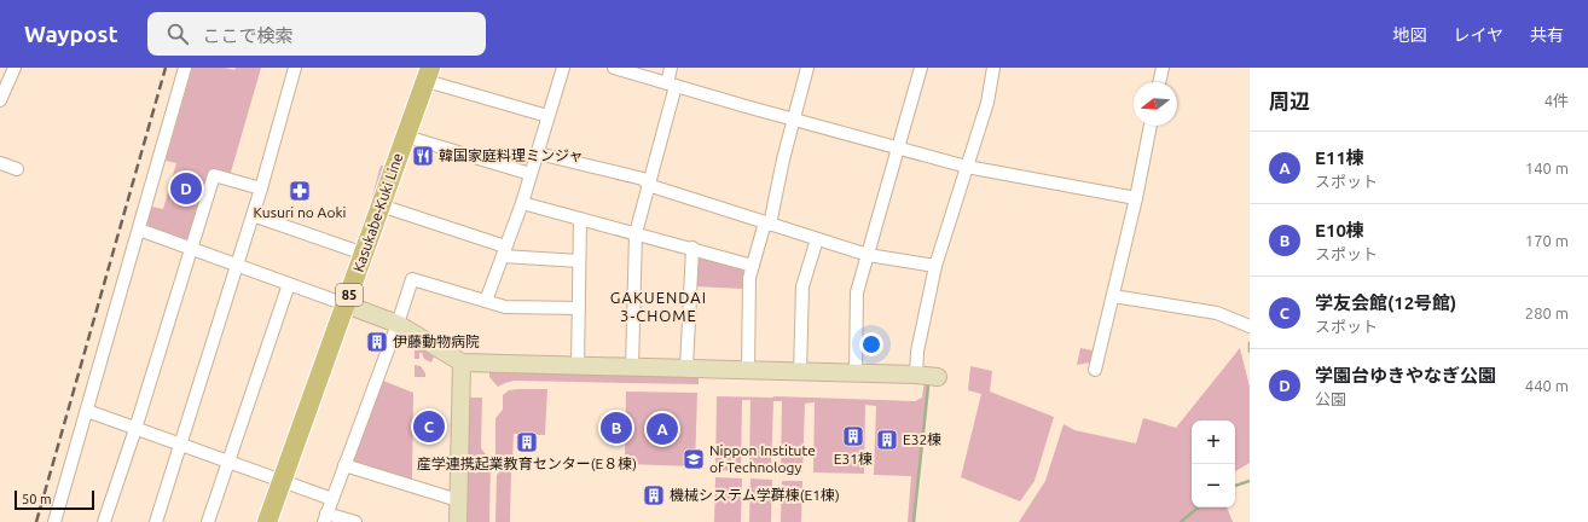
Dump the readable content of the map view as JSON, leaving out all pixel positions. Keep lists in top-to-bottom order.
{
  "streets": {
    "main road": ["Kasukabe-Kuki Line", "85"]
  },
  "districts": ["GAKUENDAI 3-CHOME"],
  "places": {
    "restaurant": ["韓国家庭料理ミンジャ"],
    "pharmacy": ["Kusuri no Aoki"],
    "building": [
      "伊藤動物病院",
      "E31棟",
      "E32棟",
      "産学連携起業教育センター(E８棟)",
      "機械システム学群棟(E1棟)"
    ],
    "school or university": ["Nippon Institute of Technology"]
  },
  "scale_bar": "50 m",
  "north": "left",
  "page": {
    "header": "Waypost",
    "search": "ここで検索",
    "nav": ["地図", "レイヤ", "共有"],
    "heading": ["周辺", "4件"],
    "list": [
      {
        "mark": "A",
        "name": "E11棟",
        "note": "スポット",
        "value": "140 m"
      },
      {
        "mark": "B",
        "name": "E10棟",
        "note": "スポット",
        "value": "170 m"
      },
      {
        "mark": "C",
        "name": "学友会館(12号館)",
        "note": "スポット",
        "value": "280 m"
      },
      {
        "mark": "D",
        "name": "学園台ゆきやなぎ公園",
        "note": "公園",
        "value": "440 m"
      }
    ],
    "pins": [
      "D",
      "C",
      "B",
      "A"
    ],
    "map_buttons": ["+", "−"],
    "scale": "50 m"
  }
}
